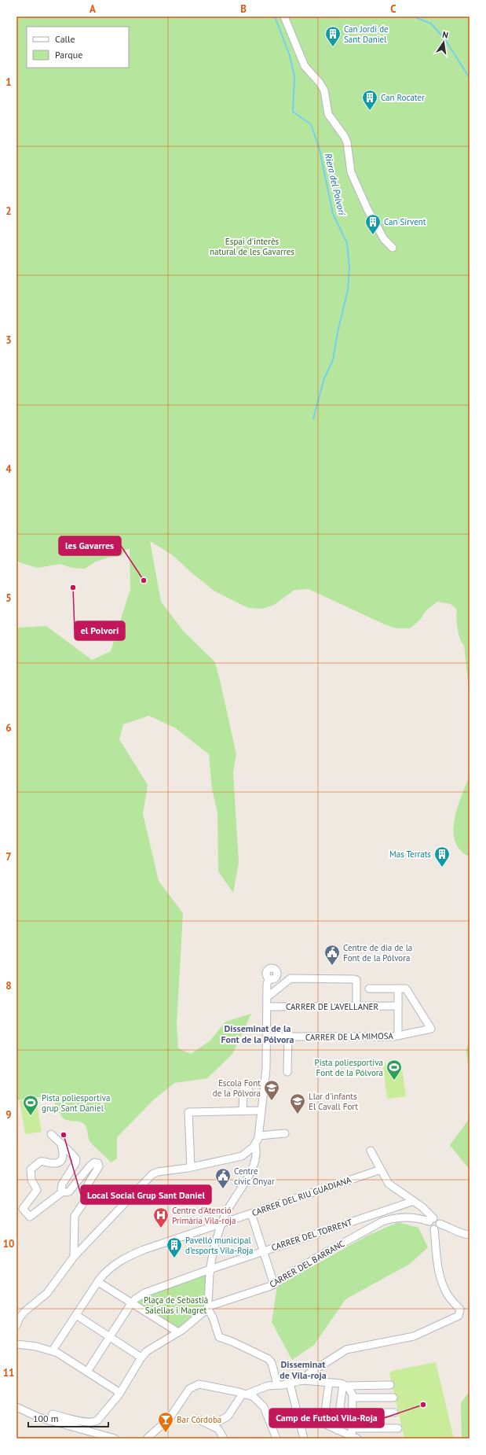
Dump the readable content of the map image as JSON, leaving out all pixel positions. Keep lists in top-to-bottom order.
{
  "streets": {
    "street": [
      "CARRER DE L'AVELLANER",
      "CARRER DE LA MIMOSA",
      "CARRER DEL RIU GUADIANA",
      "CARRER DEL TORRENT",
      "CARRER DEL BARRANC"
    ]
  },
  "districts": ["Disseminat de la Font de la Pólvora", "Disseminat de Vila-roja"],
  "water": ["Riera del Polvorí"],
  "parks": ["Espai d'interès natural de les Gavarres", "Plaça de Sebastià Salellas i Magret"],
  "places": {
    "building": [
      "Can Jordi de Sant Daniel",
      "Can Rocater",
      "Can Sirvent",
      "Mas Terrats",
      "Pavelló municipal d'esports Vila-Roja"
    ],
    "other": [
      "les Gavarres",
      "el Polvorí",
      "Local Social Grup Sant Daniel",
      "Camp de Futbol Vila-Roja"
    ],
    "public building": ["Centre de dia de la Font de la Pólvora", "Centre cívic Onyar"],
    "sports": ["Pista poliesportiva Font de la Pólvora", "Pista poliesportiva grup Sant Daniel"],
    "school or university": ["Escola Font de la Pólvora", "Llar d'infants El Cavall Fort"],
    "hospital": ["Centre d'Atenció Primària Vila-roja"],
    "bar": ["Bar Córdoba"]
  },
  "legend": ["Calle", "Parque"],
  "scale_bar": "100 m",
  "north": "top",
  "grid": {
    "columns": ["A", "B", "C"],
    "rows": [
      "1",
      "2",
      "3",
      "4",
      "5",
      "6",
      "7",
      "8",
      "9",
      "10",
      "11"
    ]
  }
}
